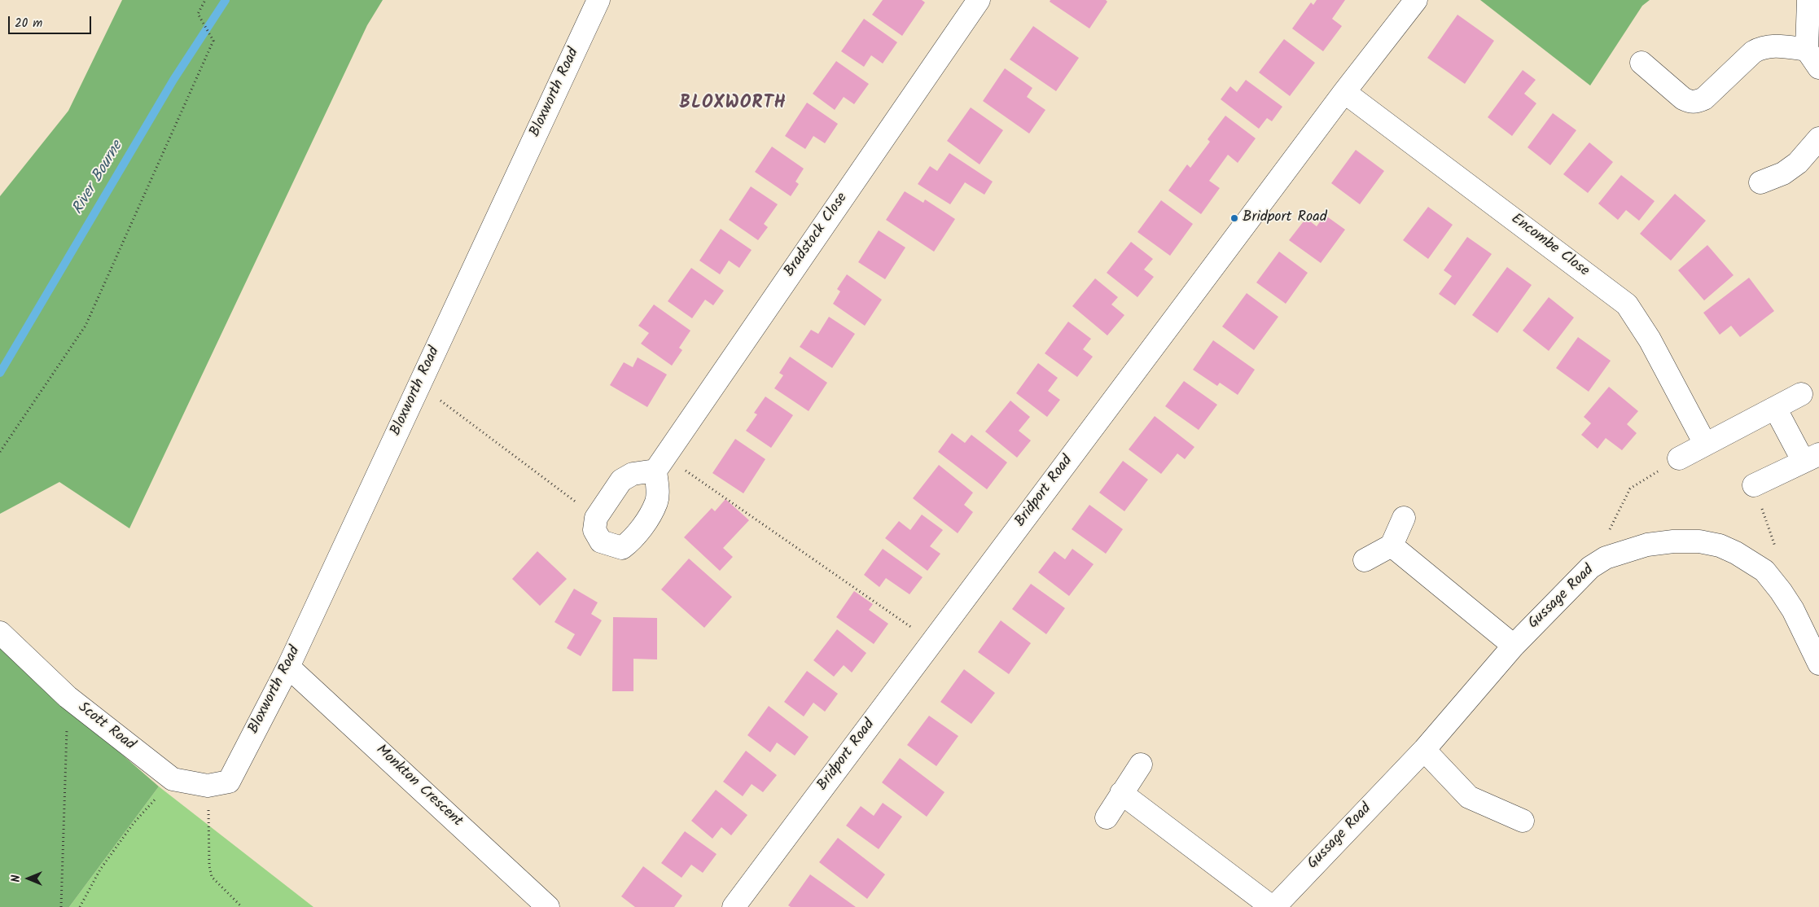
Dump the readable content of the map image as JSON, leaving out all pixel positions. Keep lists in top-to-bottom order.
{
  "streets": {
    "street": [
      "Bloxworth Road",
      "Bradstock Close",
      "Encombe Close",
      "Bridport Road",
      "Gussage Road",
      "Scott Road",
      "Monkton Crescent"
    ]
  },
  "crossings": [
    ["Bloxworth Road", "Scott Road"],
    ["Bloxworth Road", "Monkton Crescent"],
    ["Encombe Close", "Bridport Road"]
  ],
  "districts": ["BLOXWORTH"],
  "water": ["River Bourne"],
  "places": ["Bridport Road"],
  "scale_bar": "20 m",
  "north": "left"
}
